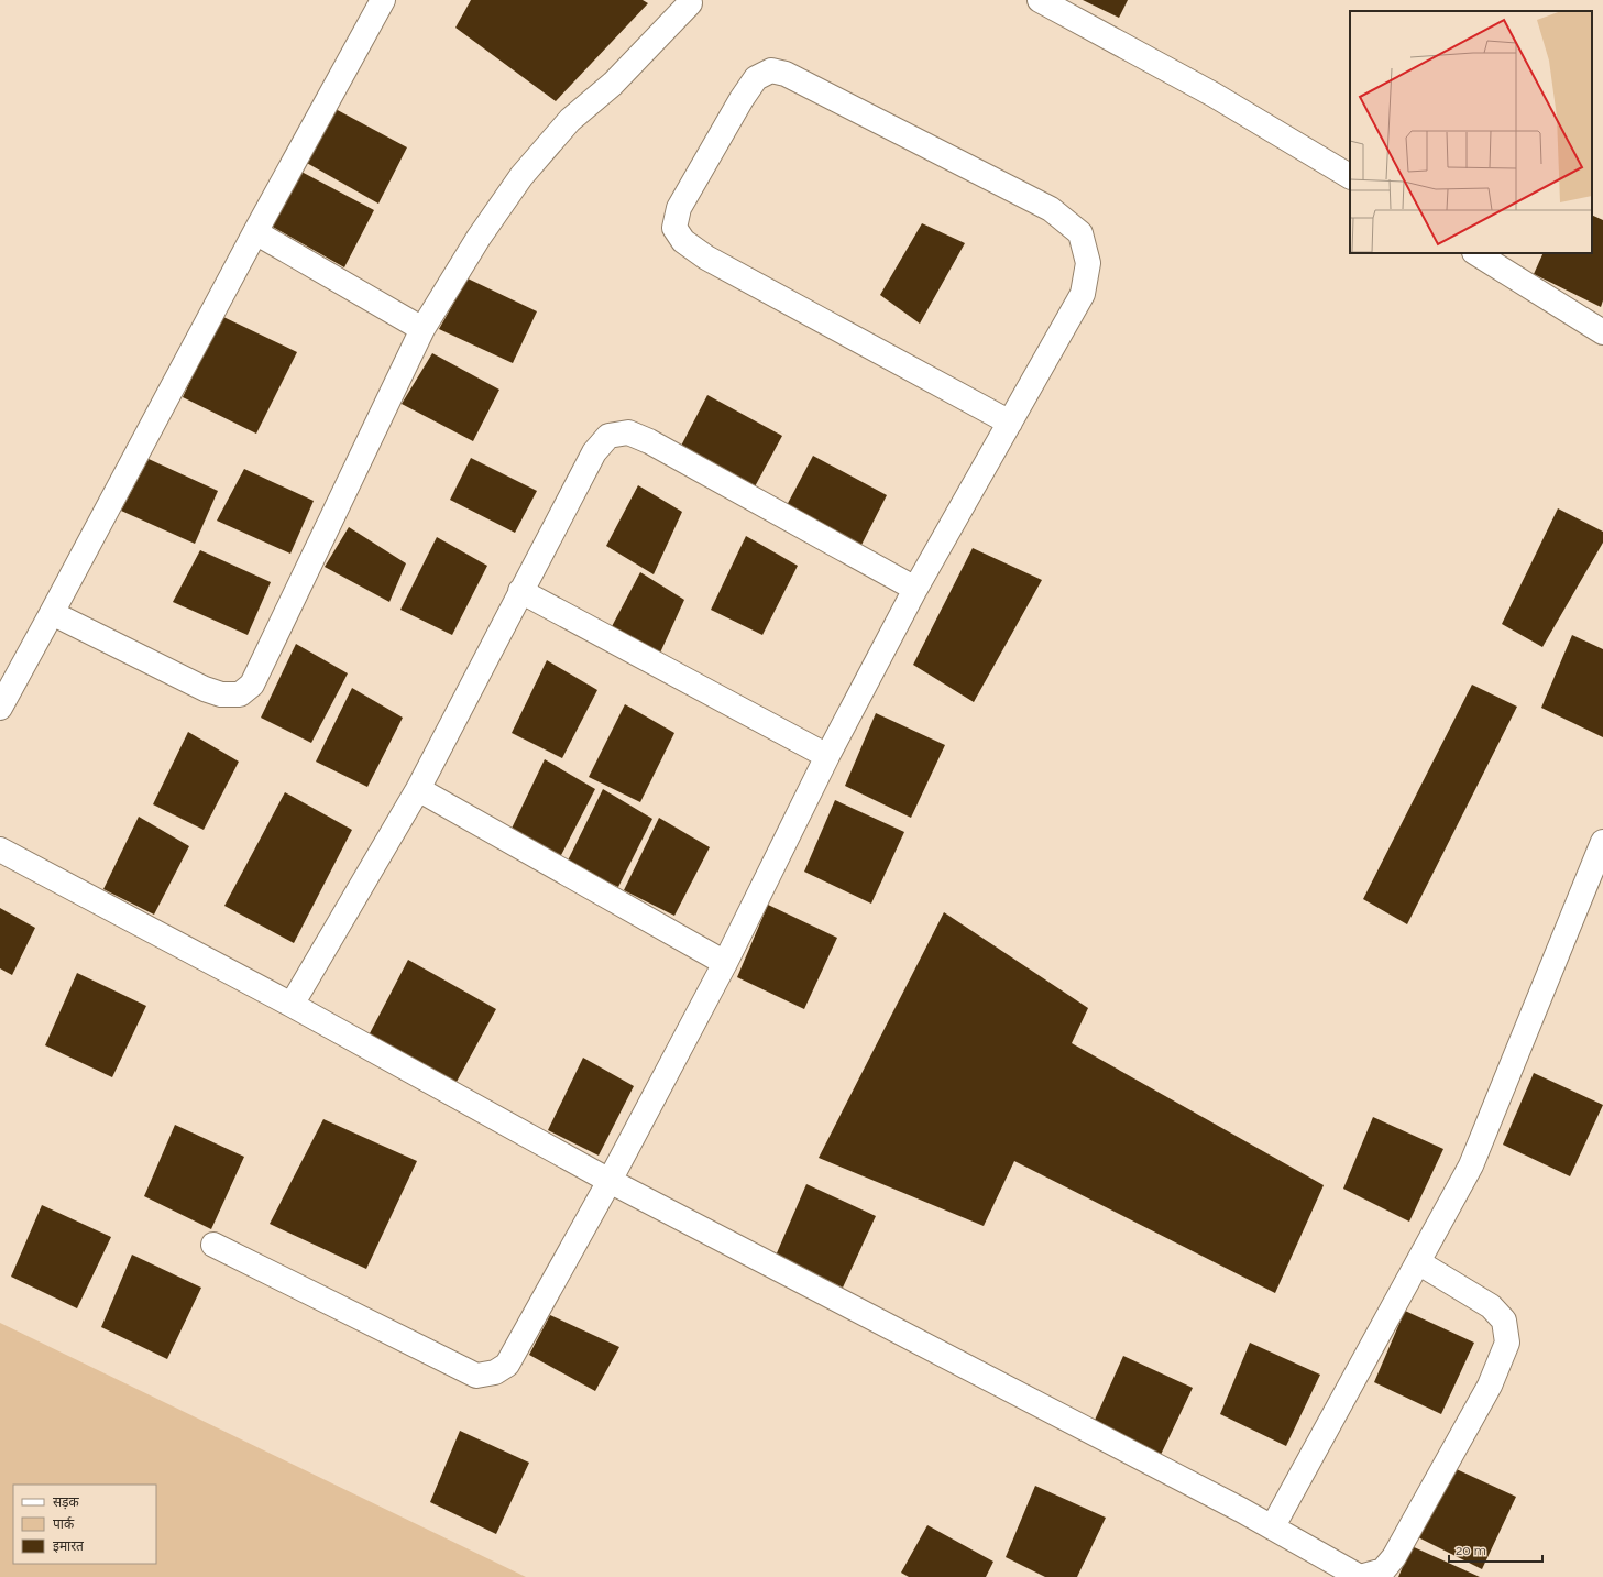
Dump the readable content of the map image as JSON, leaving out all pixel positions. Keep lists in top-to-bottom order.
{
  "legend": ["सड़क", "पार्क", "इमारत"],
  "scale_bar": "20 m"
}
